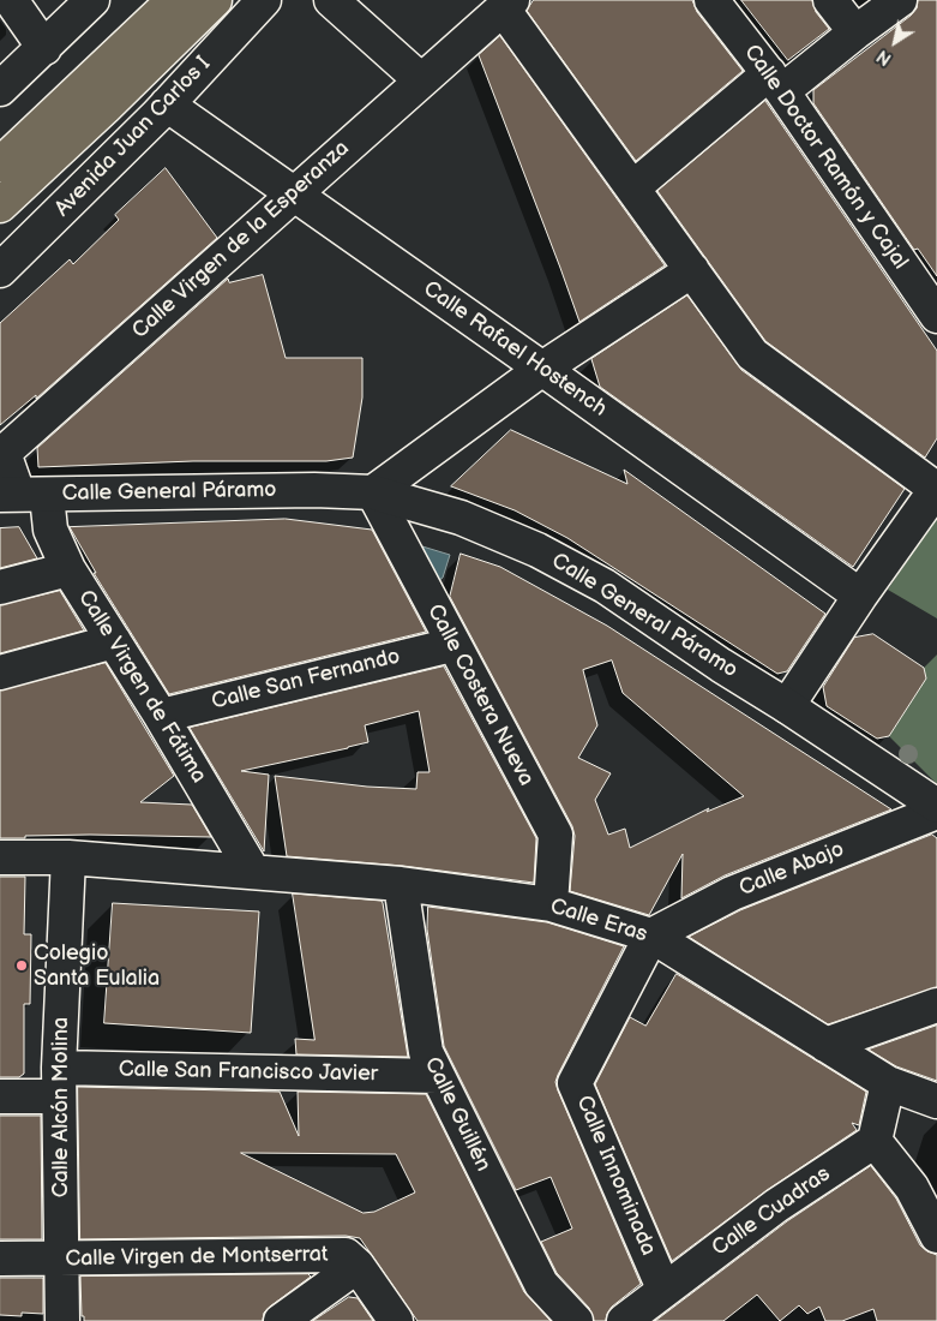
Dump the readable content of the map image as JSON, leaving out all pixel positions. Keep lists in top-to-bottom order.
{
  "streets": {
    "street": [
      "Avenida Juan Carlos I",
      "Calle Doctor Ramón y Cajal",
      "Calle Virgen de la Esperanza",
      "Calle Rafael Hostench",
      "Calle General Páramo",
      "Calle San Fernando",
      "Calle Virgen de Fátima",
      "Calle Costera Nueva",
      "Calle Abajo",
      "Calle Eras",
      "Calle San Francisco Javier",
      "Calle Alcón Molina",
      "Calle Guillén",
      "Calle Innominada",
      "Calle Cuadras",
      "Calle Virgen de Montserrat"
    ]
  },
  "crossings": [
    ["Avenida Juan Carlos I", "Calle Rafael Hostench"],
    ["Calle Virgen de la Esperanza", "Calle Rafael Hostench"],
    ["Calle Virgen de la Esperanza", "Calle General Páramo"],
    ["Calle Virgen de la Esperanza", "Calle Virgen de Fátima"],
    ["Calle General Páramo", "Calle Virgen de Fátima"],
    ["Calle General Páramo", "Calle Costera Nueva"],
    ["Calle San Fernando", "Calle Virgen de Fátima"],
    ["Calle San Fernando", "Calle Costera Nueva"],
    ["Calle Virgen de Fátima", "Calle Eras"],
    ["Calle Costera Nueva", "Calle Eras"],
    ["Calle Abajo", "Calle Eras"],
    ["Calle Abajo", "Calle Innominada"],
    ["Calle Eras", "Calle Alcón Molina"],
    ["Calle Eras", "Calle Guillén"],
    ["Calle Eras", "Calle Innominada"],
    ["Calle San Francisco Javier", "Calle Alcón Molina"],
    ["Calle San Francisco Javier", "Calle Guillén"],
    ["Calle Alcón Molina", "Calle Virgen de Montserrat"],
    ["Calle Innominada", "Calle Cuadras"]
  ],
  "places": ["Colegio Santa Eulalia"],
  "north": "bottom left"
}
